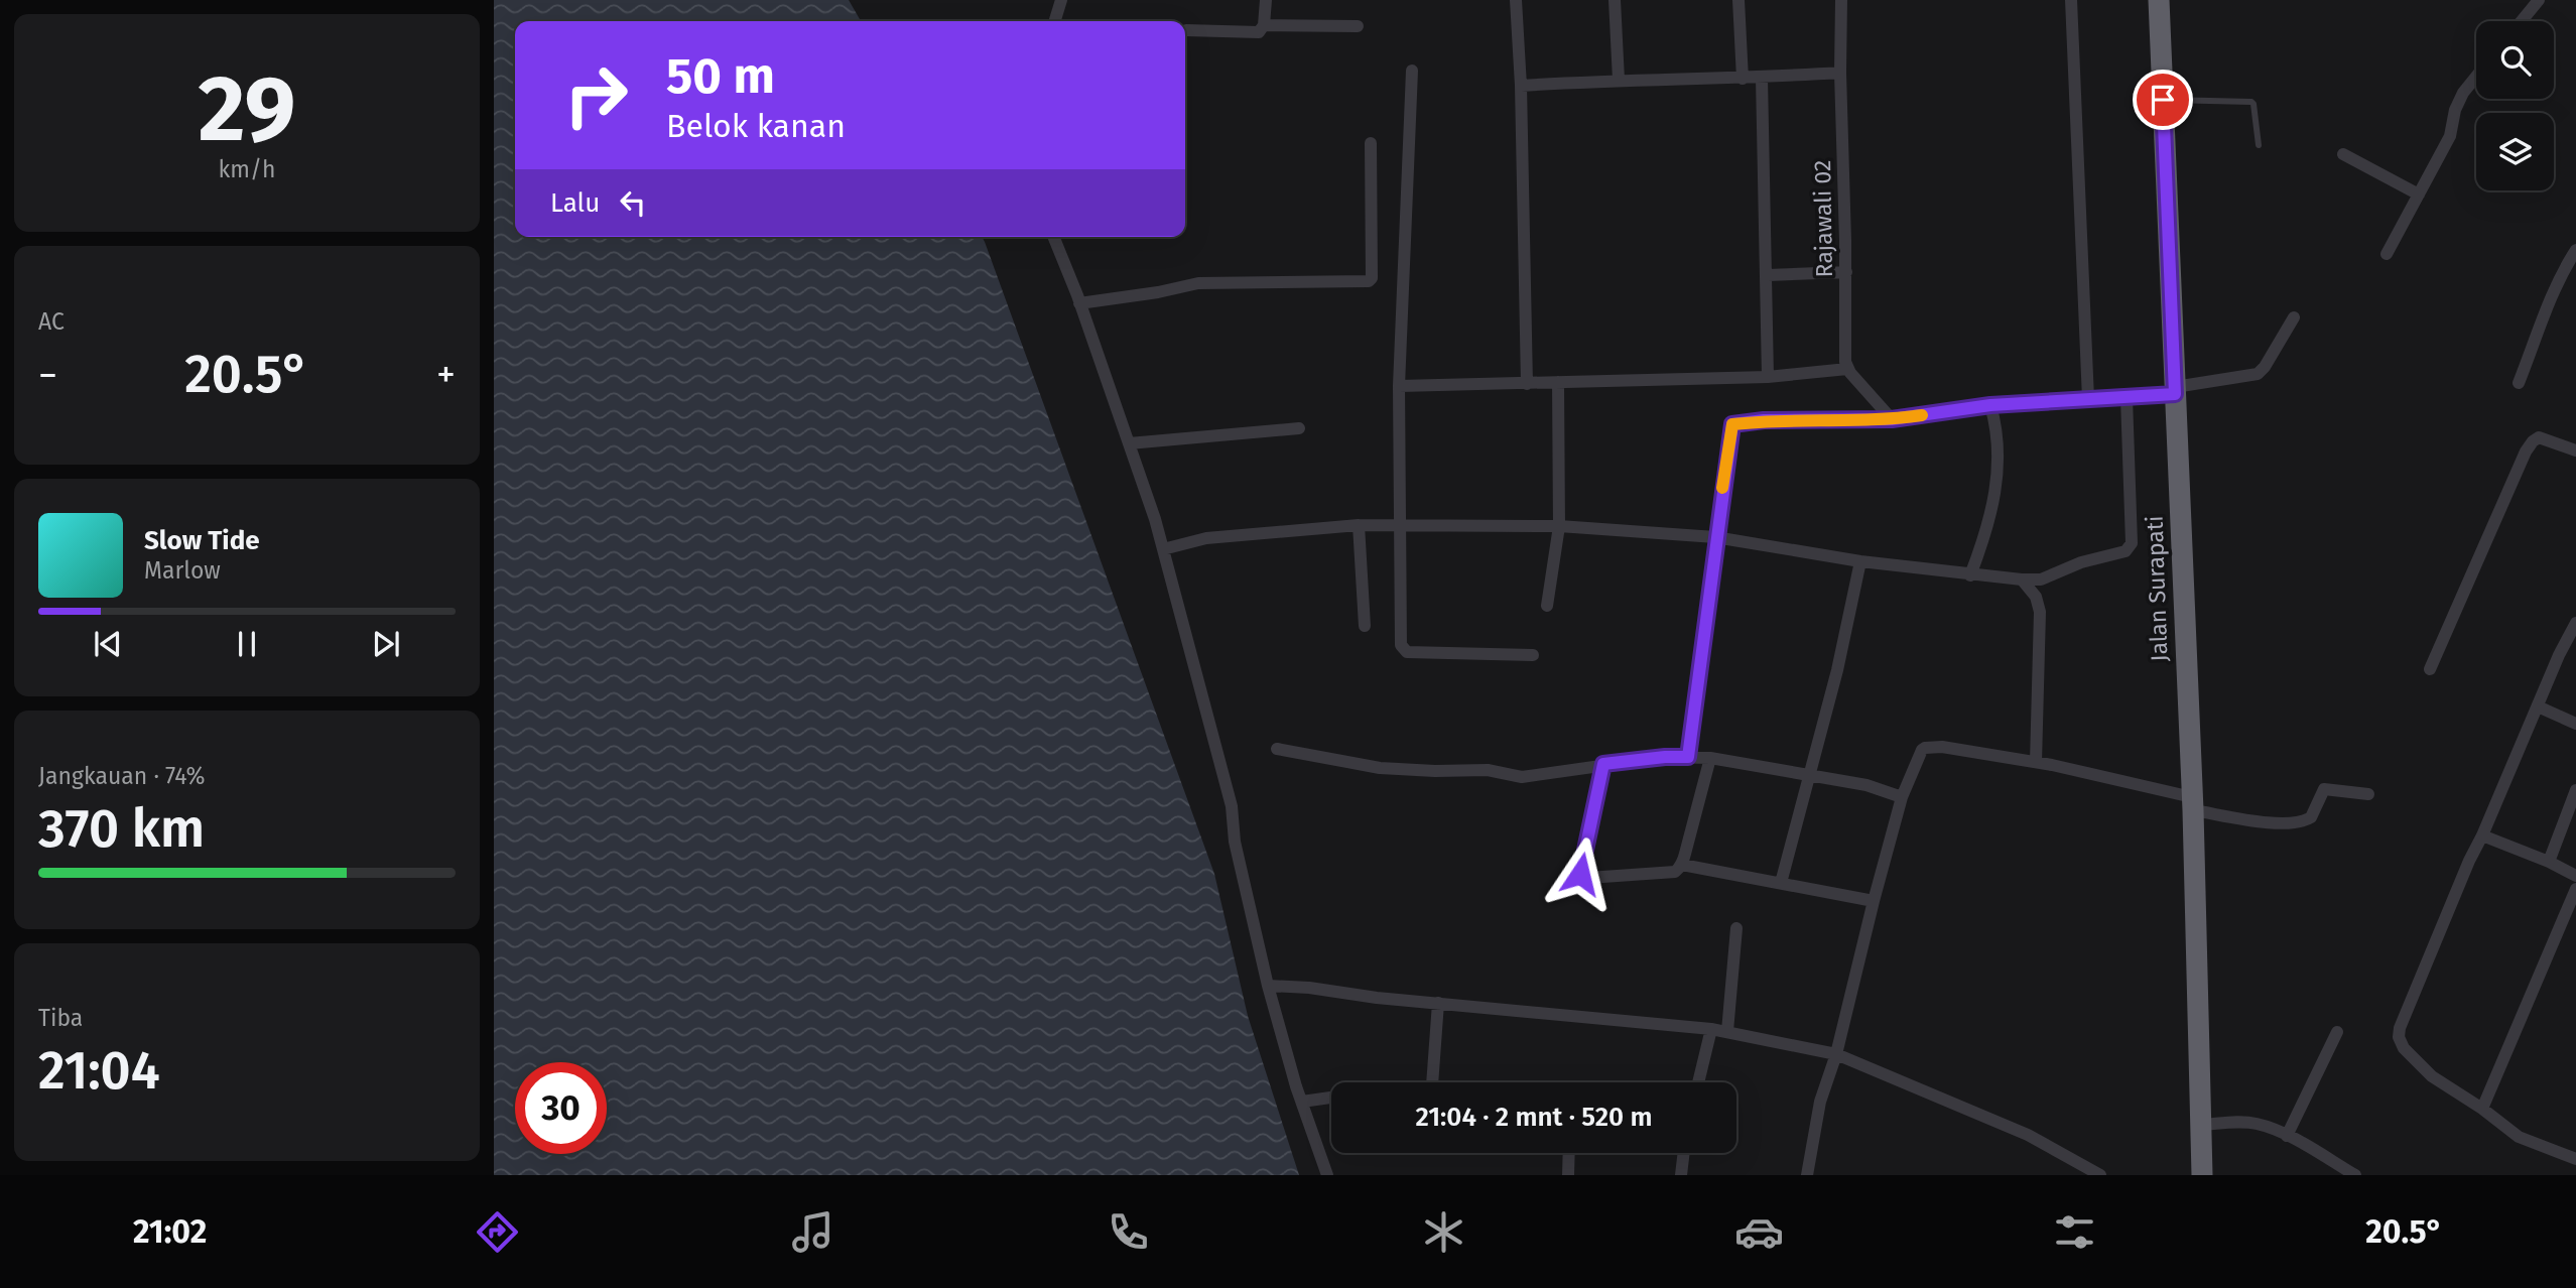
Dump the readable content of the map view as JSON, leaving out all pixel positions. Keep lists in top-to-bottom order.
{
  "streets": {
    "highway": ["Jalan Surapati"],
    "street": ["Rajawali 02"]
  },
  "page": {
    "tile": [
      ["29", "km/h"],
      "AC",
      ["Jangkauan · 74%", "370 km"],
      ["Tiba", "21:04"]
    ],
    "turn": ["50 m", "Belok kanan"],
    "then": "Lalu",
    "heat": ["−", "20.5°", "+"],
    "song": ["Slow Tide", "Marlow"],
    "limit": "30",
    "trip": "21:04 · 2 mnt · 520 m",
    "tabs": ["21:02", "20.5°"]
  }
}
